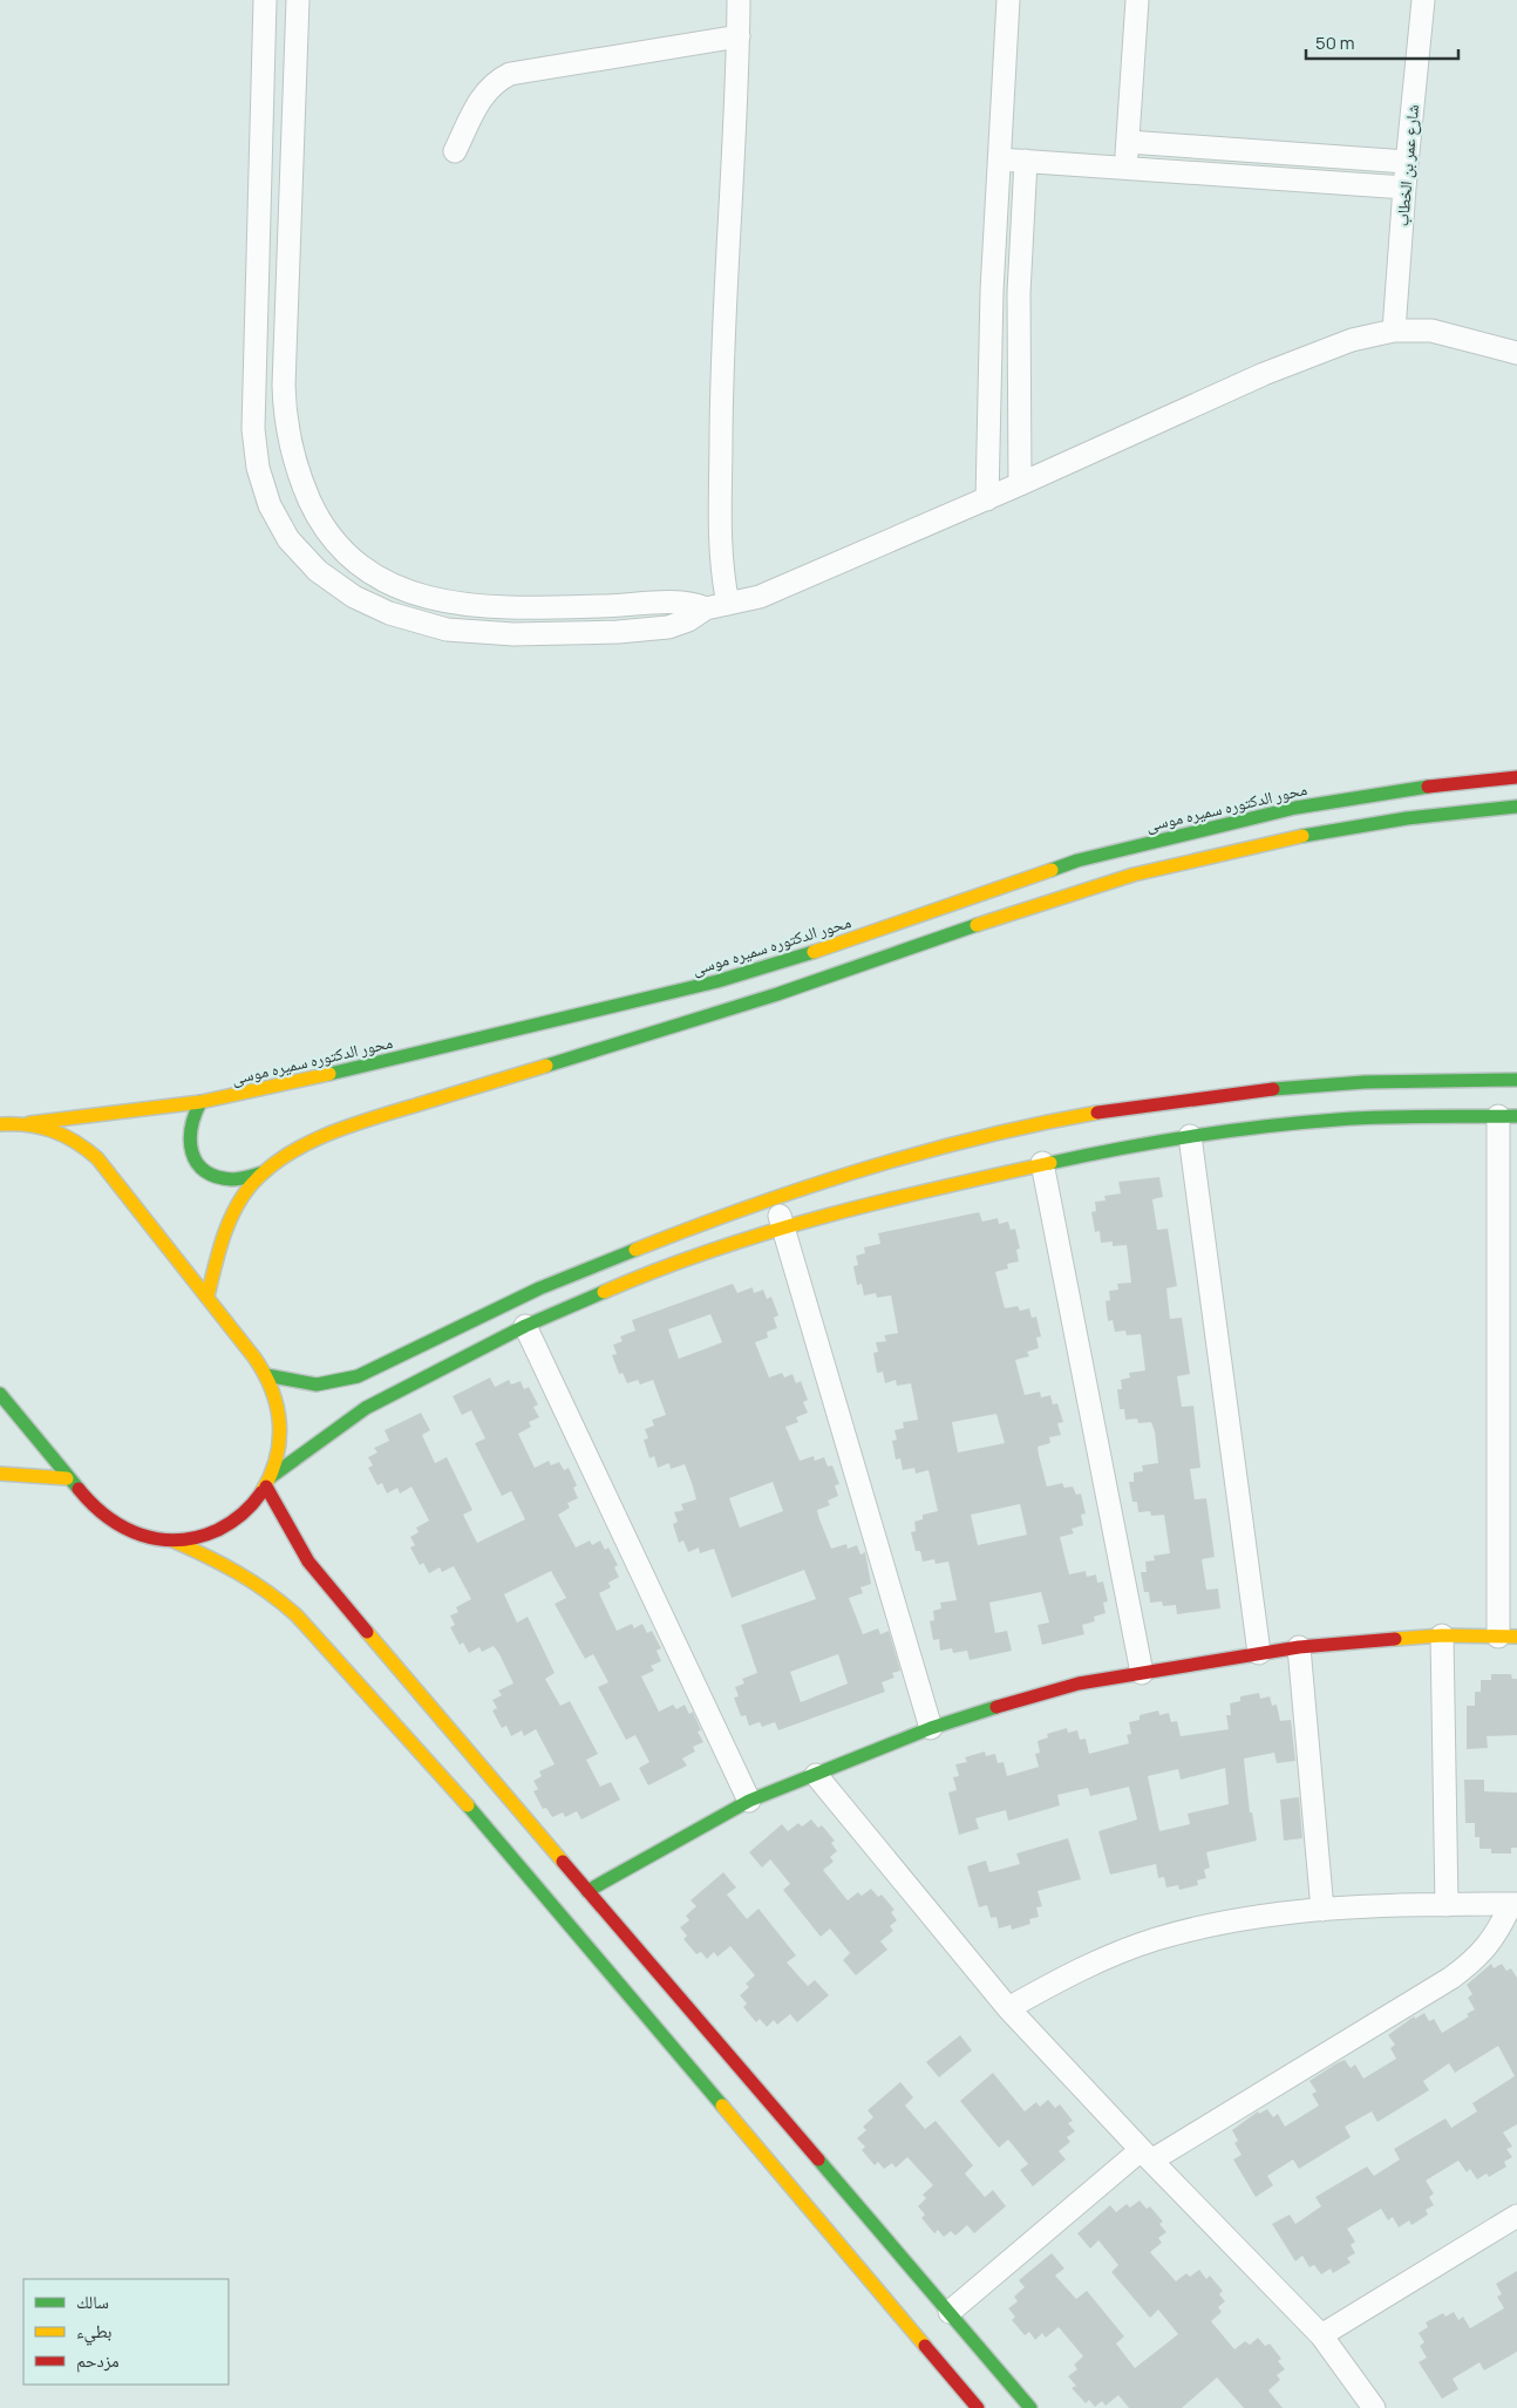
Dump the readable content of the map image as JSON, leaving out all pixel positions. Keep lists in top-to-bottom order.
{
  "streets": {
    "street": ["شارع عمر بن الخطاب", "محور الدكتوره سميره موسى"]
  },
  "legend": ["سالك", "بطيء", "مزدحم"],
  "scale_bar": "50 m"
}
